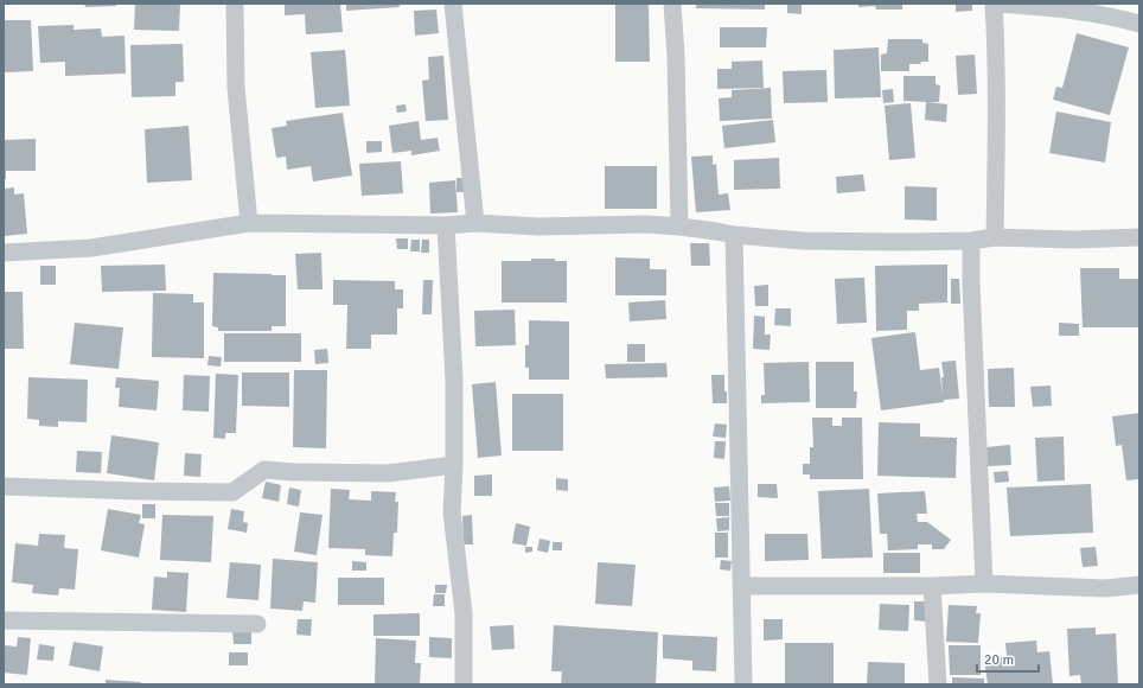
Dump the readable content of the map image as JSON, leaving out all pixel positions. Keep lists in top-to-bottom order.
{
  "scale_bar": "20 m"
}
